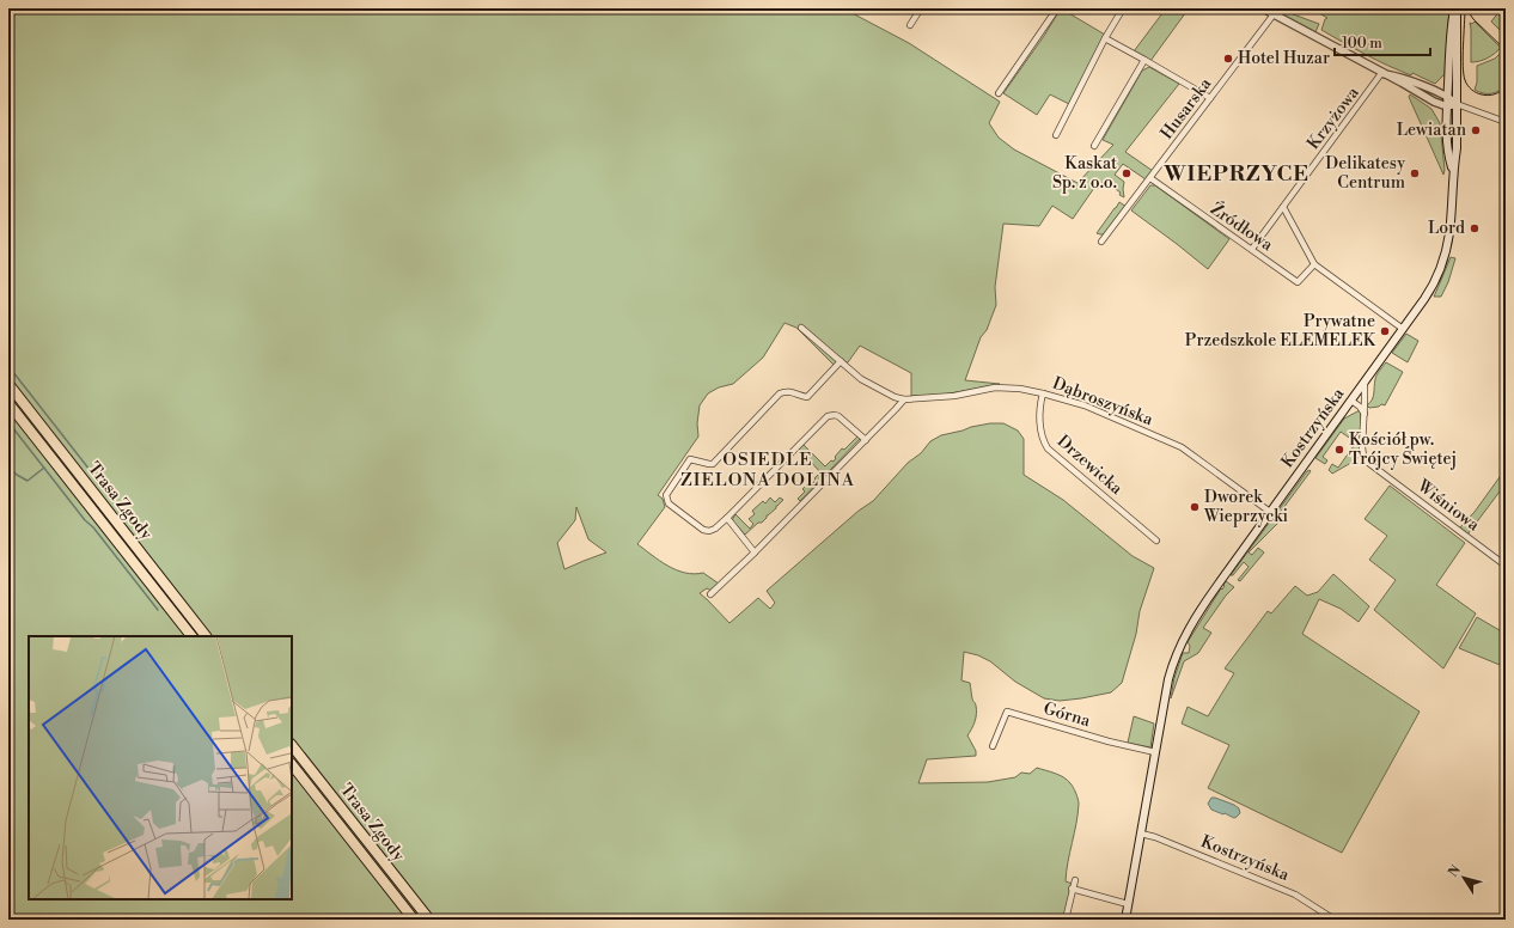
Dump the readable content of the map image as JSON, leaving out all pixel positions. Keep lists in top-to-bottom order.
{
  "streets": {
    "highway": ["Trasa Zgody"],
    "main road": ["Kostrzyńska"],
    "street": [
      "Husarska",
      "Krzyżowa",
      "Źródłowa",
      "Dąbroszyńska",
      "Drzewicka",
      "Wiśniowa",
      "Górna"
    ]
  },
  "crossings": [
    ["Husarska", "Źródłowa"],
    ["Krzyżowa", "Źródłowa"],
    ["Źródłowa", "Kostrzyńska"],
    ["Dąbroszyńska", "Kostrzyńska"],
    ["Dąbroszyńska", "Drzewicka"],
    ["Kostrzyńska", "Wiśniowa"],
    ["Kostrzyńska", "Górna"]
  ],
  "districts": ["WIEPRZYCE", "OSIEDLE ZIELONA DOLINA"],
  "places": [
    "Hotel Huzar",
    "Lewiatan",
    "Kaskat Sp. z o.o.",
    "Delikatesy Centrum",
    "Lord",
    "Prywatne Przedszkole ELEMELEK",
    "Kościół pw. Trójcy Świętej",
    "Dworek Wieprzycki"
  ],
  "scale_bar": "100 m",
  "north": "top left"
}
